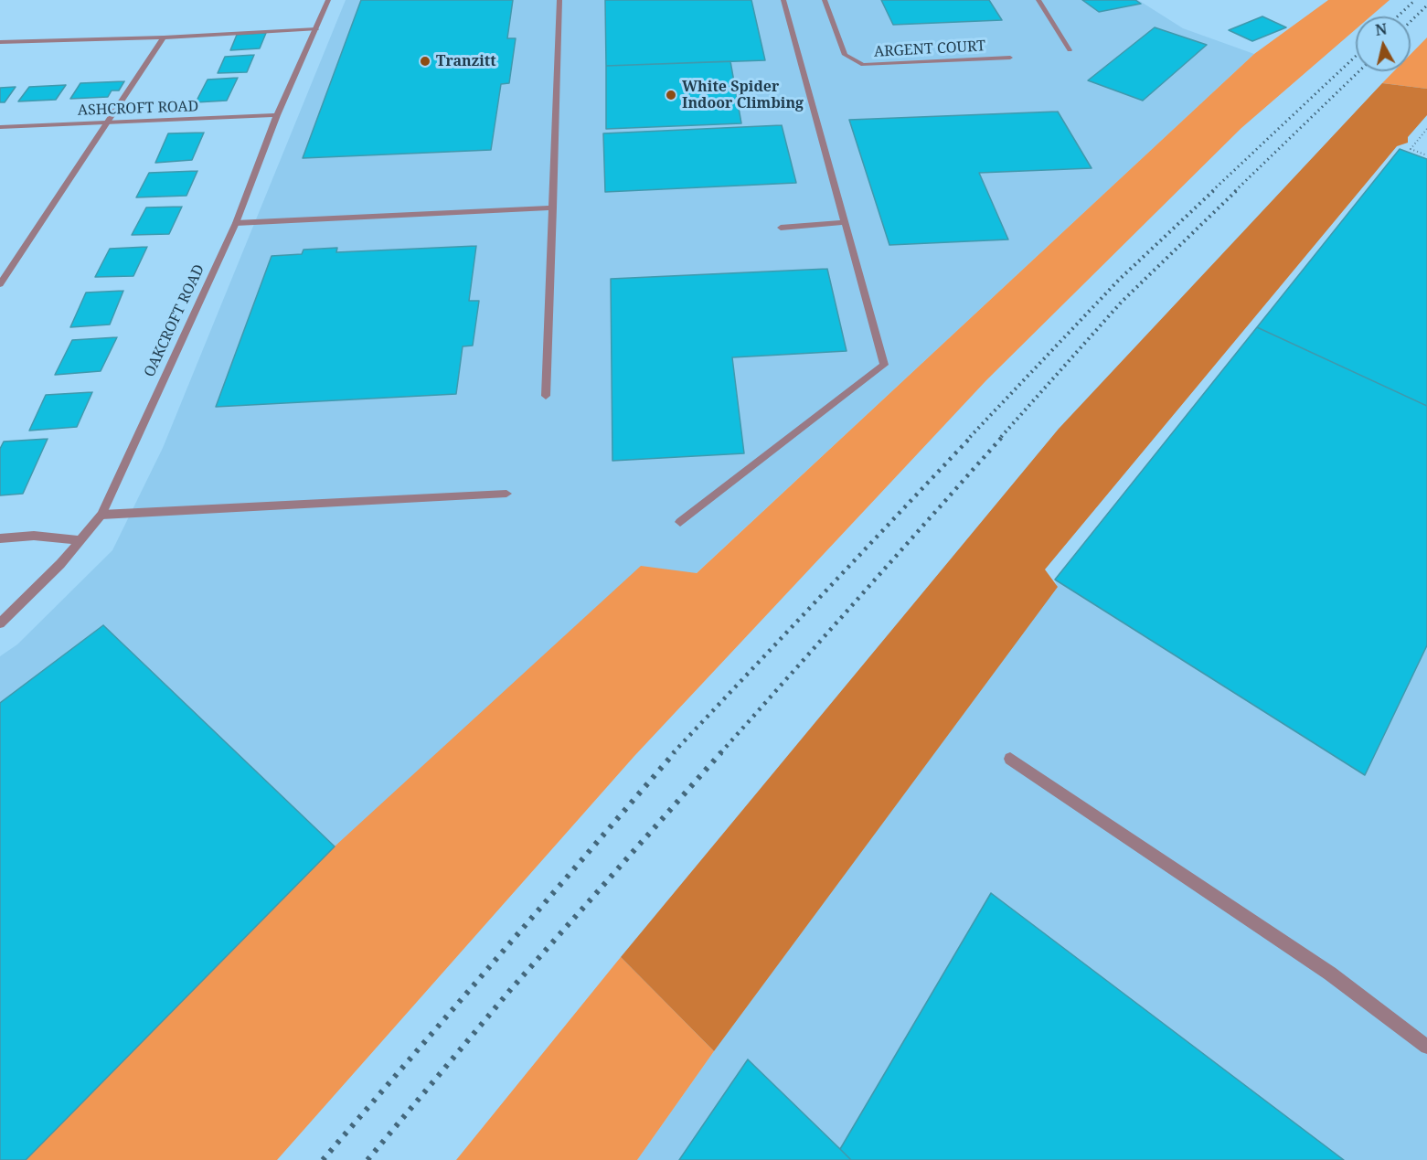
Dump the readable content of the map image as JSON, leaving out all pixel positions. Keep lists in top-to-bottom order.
{
  "streets": {
    "street": ["ARGENT COURT", "ASHCROFT ROAD", "OAKCROFT ROAD"]
  },
  "crossings": [
    ["ASHCROFT ROAD", "OAKCROFT ROAD"]
  ],
  "places": ["Tranzitt", "White Spider Indoor Climbing"],
  "north": "top"
}
